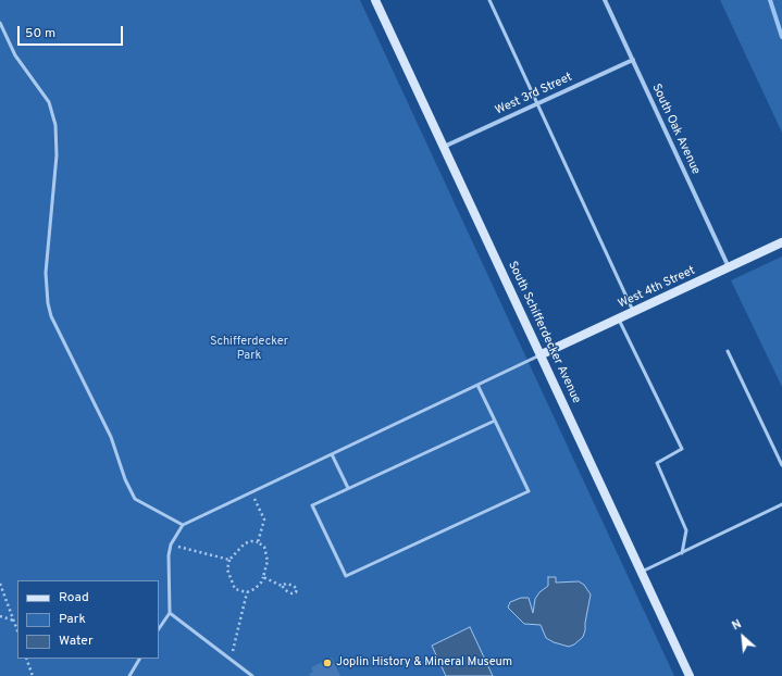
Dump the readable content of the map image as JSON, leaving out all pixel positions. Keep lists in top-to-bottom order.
{
  "streets": {
    "main road": ["West 4th Street", "South Schifferdecker Avenue"],
    "street": ["West 3rd Street", "South Oak Avenue"]
  },
  "crossings": [
    ["West 3rd Street", "South Oak Avenue"],
    ["West 3rd Street", "South Schifferdecker Avenue"],
    ["South Oak Avenue", "West 4th Street"],
    ["West 4th Street", "South Schifferdecker Avenue"]
  ],
  "parks": ["Schifferdecker Park"],
  "places": ["Joplin History & Mineral Museum"],
  "legend": ["Road", "Park", "Water"],
  "scale_bar": "50 m",
  "north": "top left"
}
